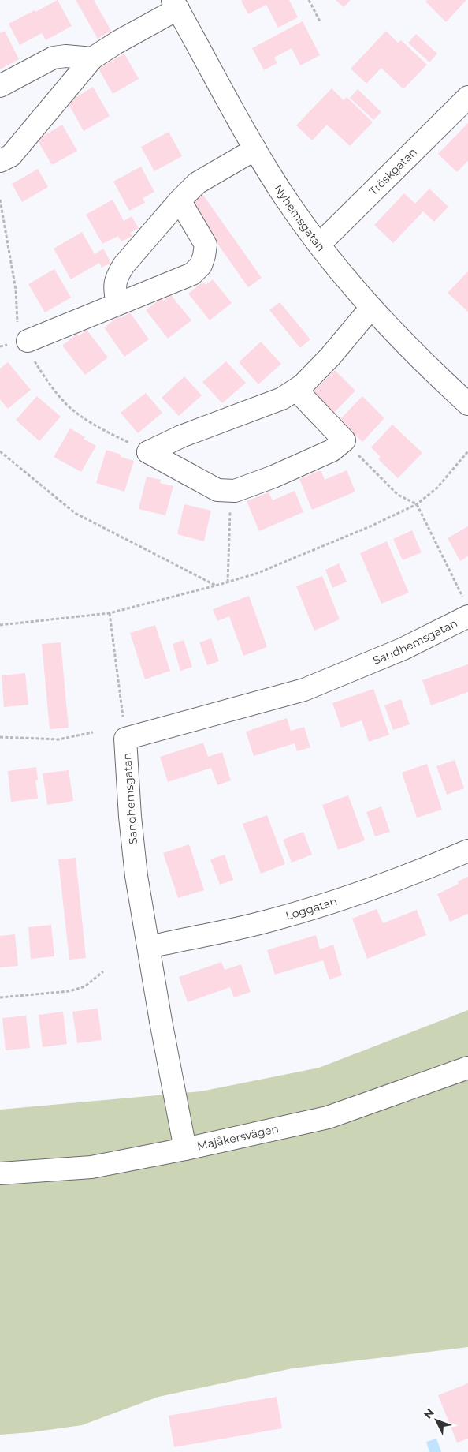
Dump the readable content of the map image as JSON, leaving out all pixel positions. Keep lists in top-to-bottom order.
{
  "streets": {
    "street": [
      "Tröskgatan",
      "Nyhemsgatan",
      "Sandhemsgatan",
      "Loggatan",
      "Majåkersvägen"
    ]
  },
  "crossings": [
    ["Tröskgatan", "Nyhemsgatan"],
    ["Sandhemsgatan", "Loggatan"],
    ["Sandhemsgatan", "Majåkersvägen"]
  ],
  "north": "top left"
}
